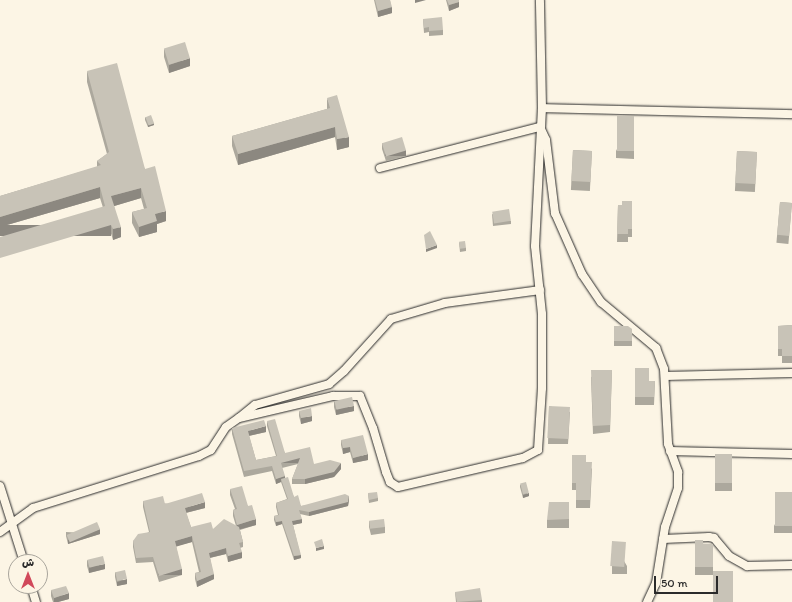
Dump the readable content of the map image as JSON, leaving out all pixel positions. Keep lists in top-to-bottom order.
{
  "scale_bar": "50 m",
  "north": "top"
}
